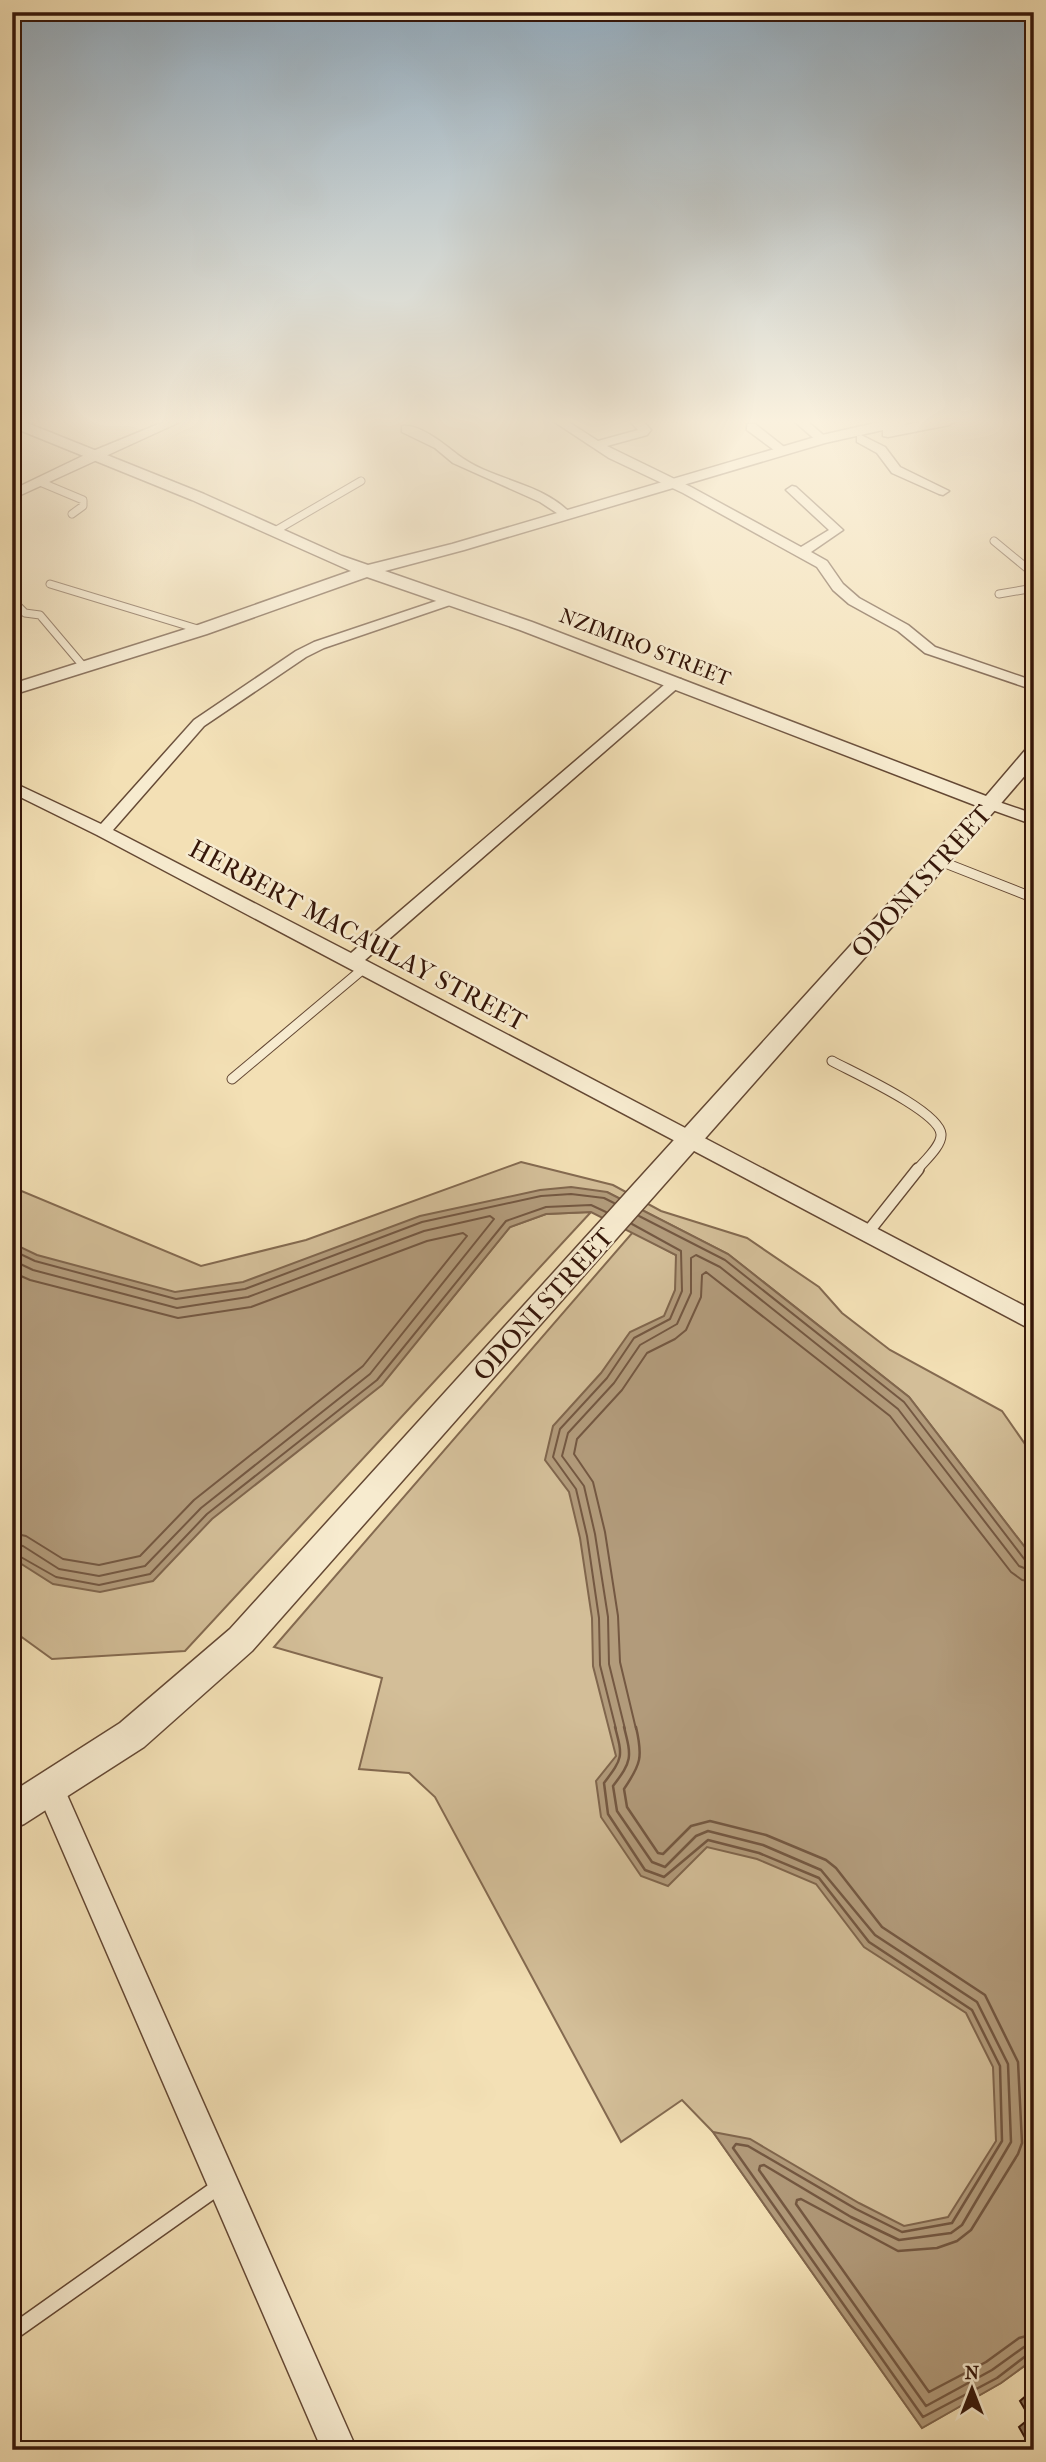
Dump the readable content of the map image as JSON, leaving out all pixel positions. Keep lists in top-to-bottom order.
{
  "streets": {
    "street": ["NZIMIRO STREET", "ODONI STREET", "HERBERT MACAULAY STREET"]
  },
  "crossings": [
    ["NZIMIRO STREET", "ODONI STREET"],
    ["ODONI STREET", "HERBERT MACAULAY STREET"]
  ],
  "north": "top"
}
